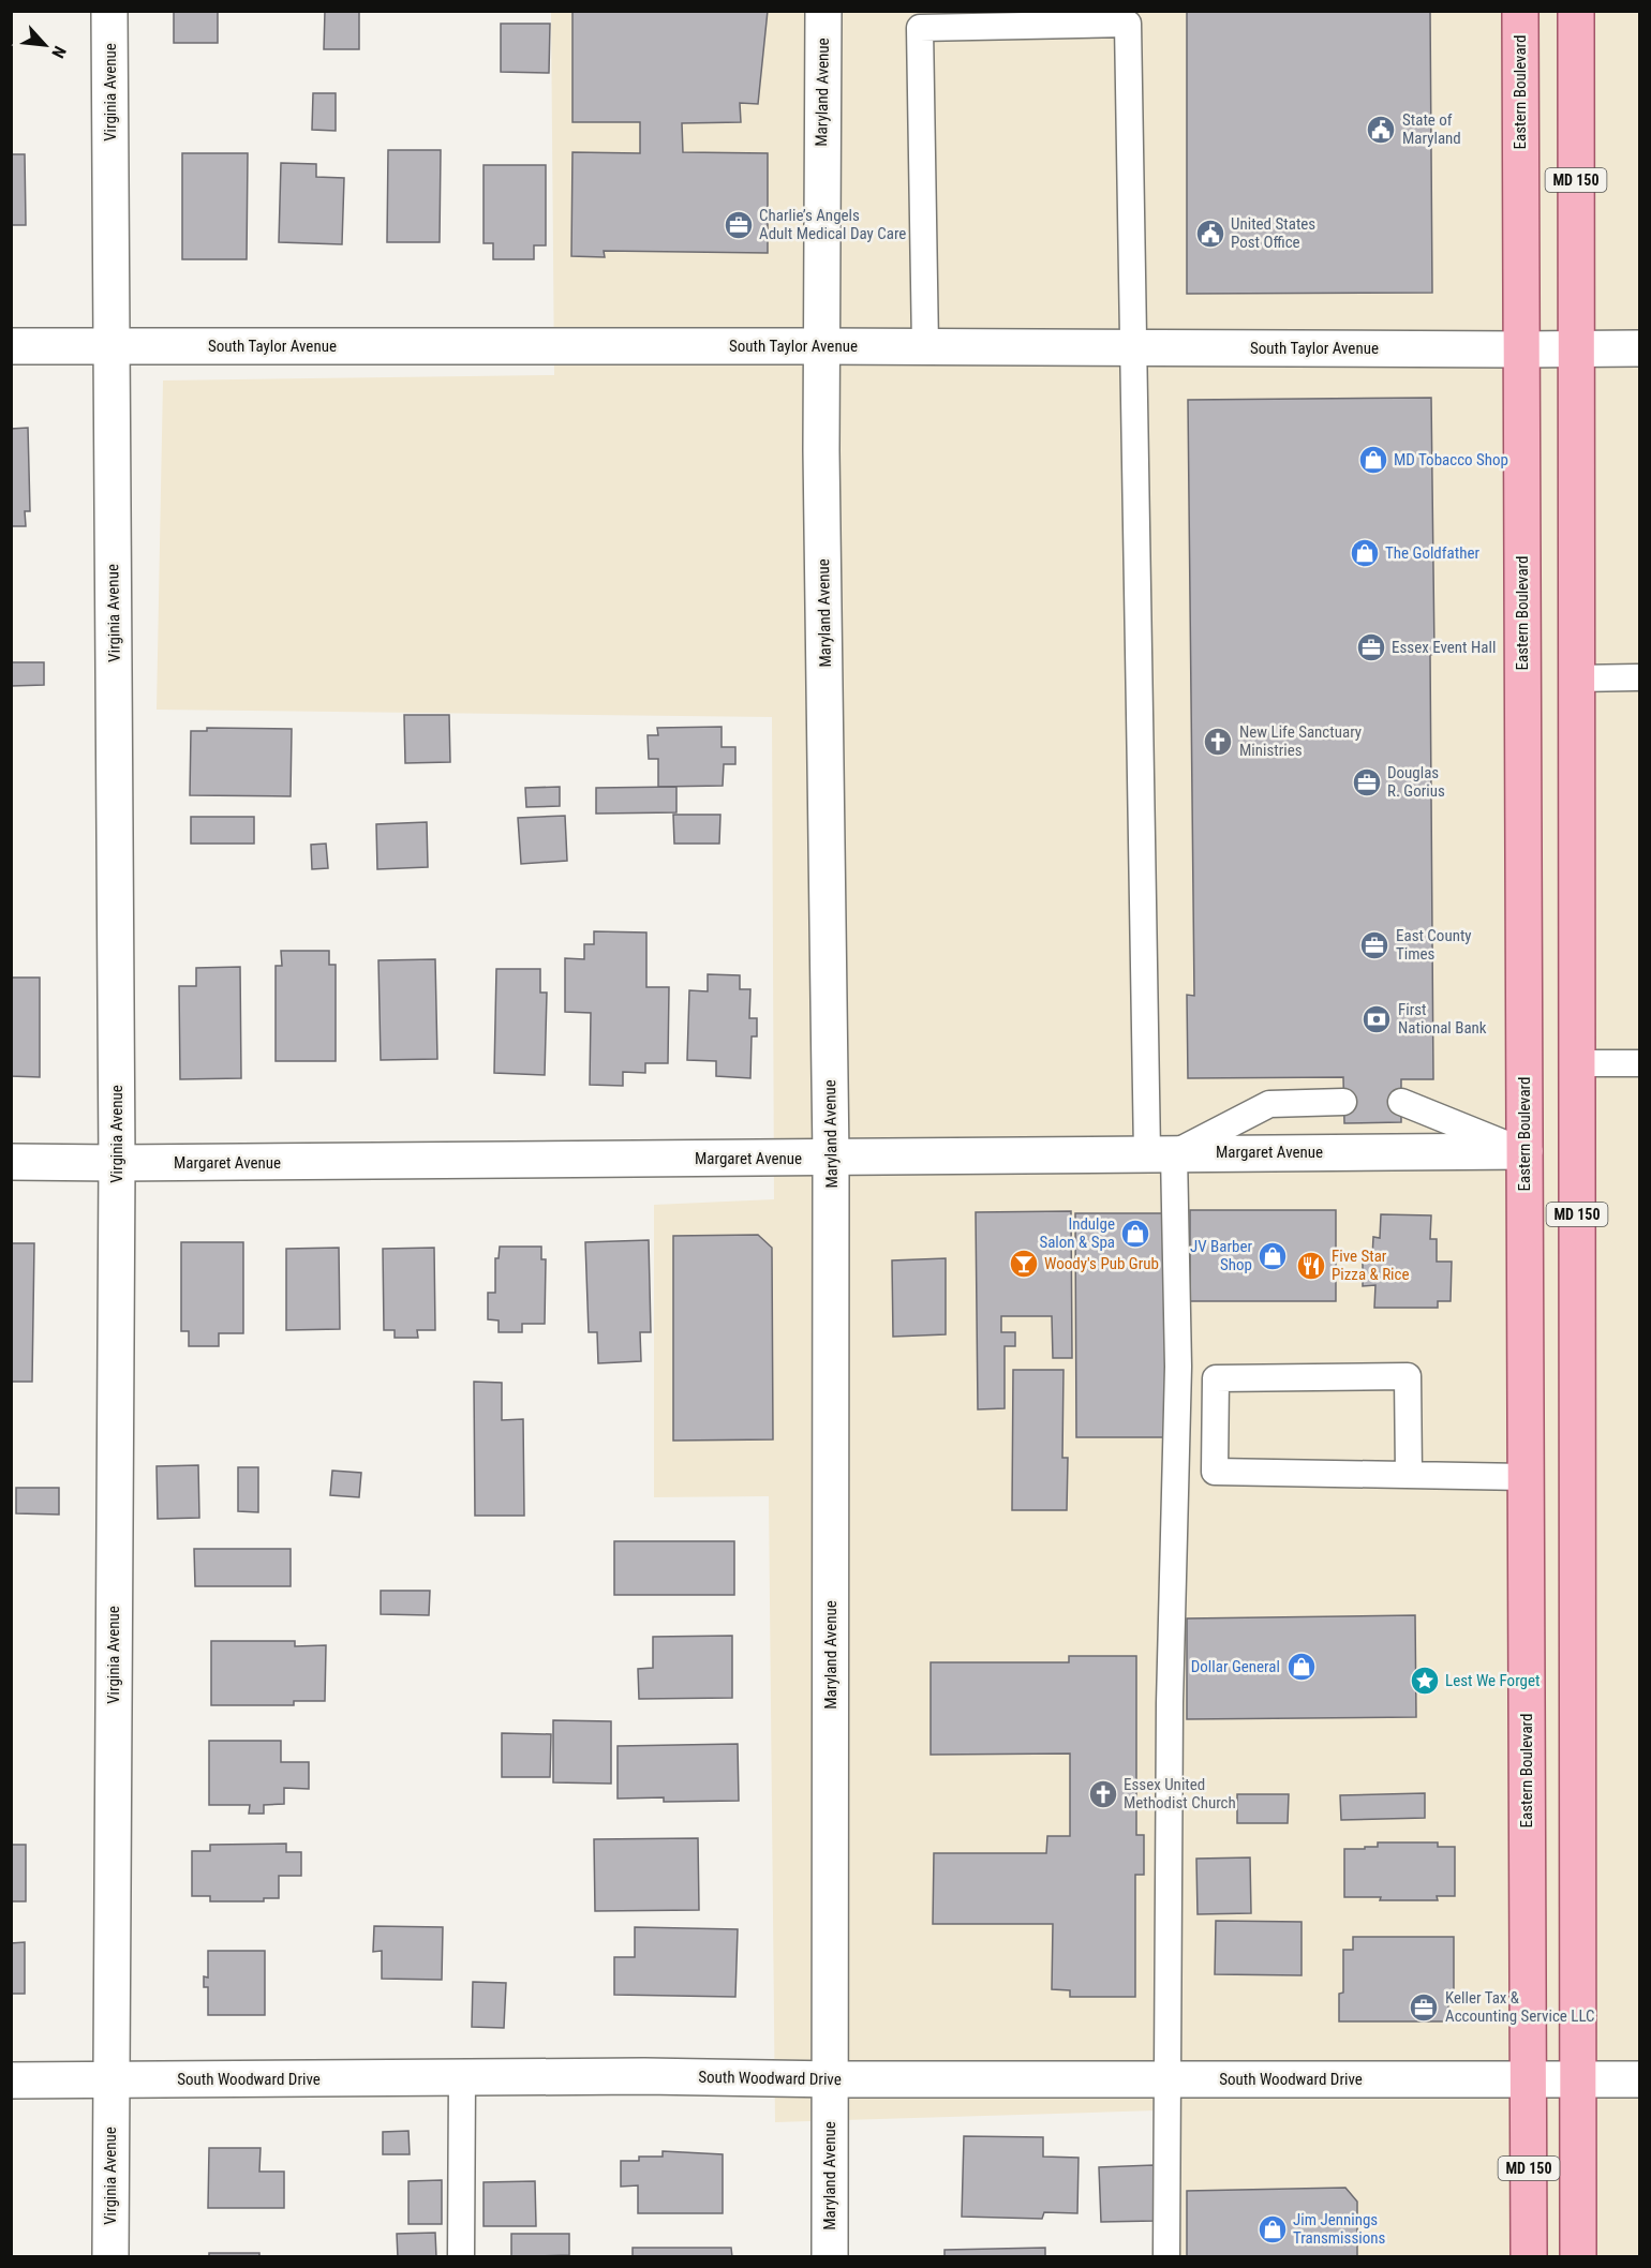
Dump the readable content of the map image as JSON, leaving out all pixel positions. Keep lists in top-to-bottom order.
{
  "streets": {
    "main road": ["Eastern Boulevard", "MD 150"],
    "street": [
      "Virginia Avenue",
      "Maryland Avenue",
      "South Taylor Avenue",
      "Margaret Avenue",
      "South Woodward Drive"
    ]
  },
  "crossings": [
    ["Virginia Avenue", "South Taylor Avenue"],
    ["Virginia Avenue", "Margaret Avenue"],
    ["Virginia Avenue", "South Woodward Drive"],
    ["Maryland Avenue", "South Taylor Avenue"],
    ["Maryland Avenue", "Margaret Avenue"],
    ["Maryland Avenue", "South Woodward Drive"],
    ["Eastern Boulevard", "South Taylor Avenue"],
    ["Eastern Boulevard", "Margaret Avenue"],
    ["Eastern Boulevard", "South Woodward Drive"],
    ["MD 150", "South Taylor Avenue"],
    ["MD 150", "South Woodward Drive"]
  ],
  "places": {
    "public building": ["State of Maryland", "United States Post Office"],
    "office": [
      "Charlie’s Angels Adult Medical Day Care",
      "Essex Event Hall",
      "Douglas R. Gorius",
      "East County Times",
      "Keller Tax & Accounting Service LLC"
    ],
    "shop": [
      "MD Tobacco Shop",
      "The Goldfather",
      "Indulge Salon & Spa",
      "JV Barber Shop",
      "Dollar General",
      "Jim Jennings Transmissions"
    ],
    "church": ["New Life Sanctuary Ministries", "Essex United Methodist Church"],
    "bank": ["First National Bank"],
    "bar": ["Woody's Pub Grub"],
    "restaurant": ["Five Star Pizza & Rice"],
    "place": ["Lest We Forget"]
  },
  "north": "bottom right"
}
